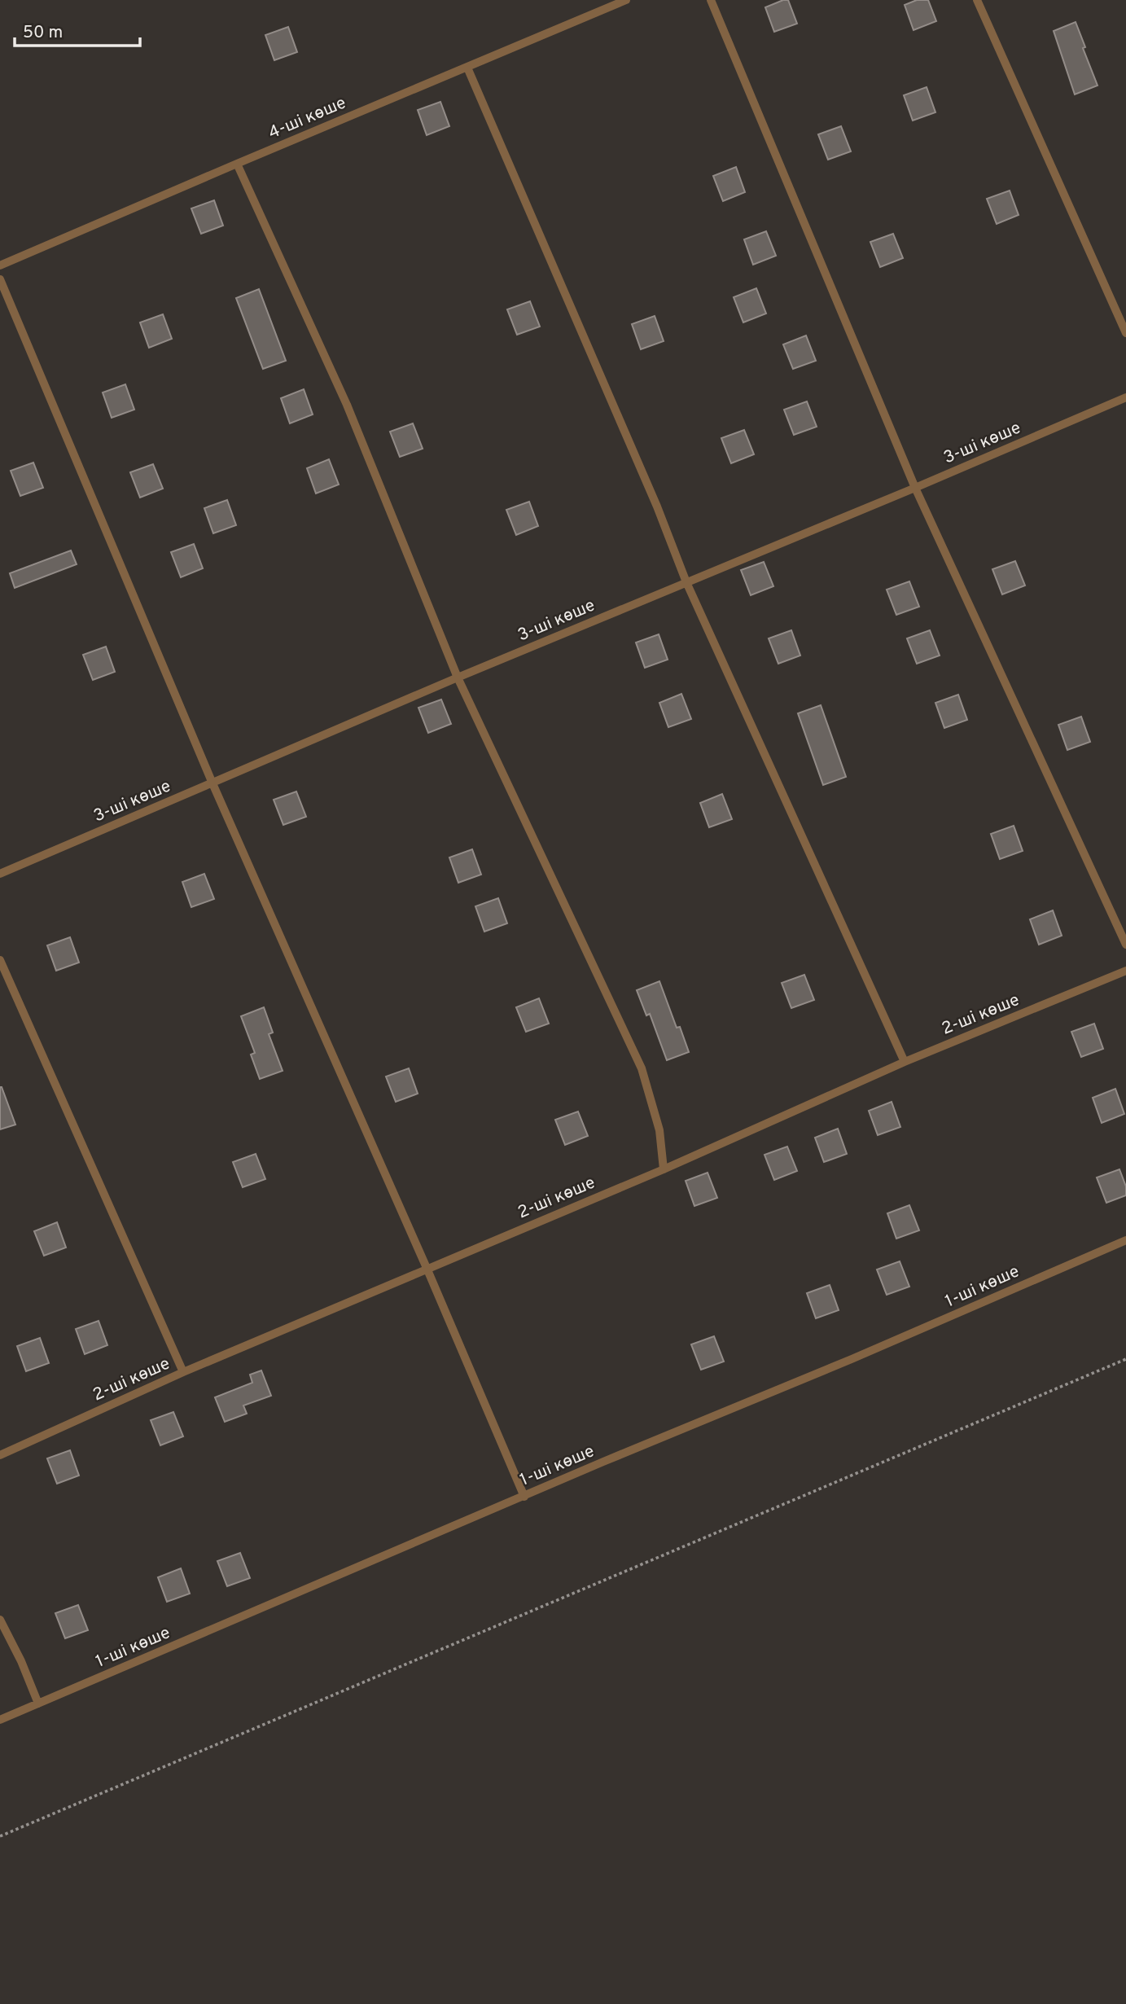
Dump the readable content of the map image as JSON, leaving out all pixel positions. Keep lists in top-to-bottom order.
{
  "streets": {
    "lane": [
      "4-ші көше",
      "3-ші көше",
      "2-ші көше",
      "1-ші көше"
    ]
  },
  "scale_bar": "50 m"
}
